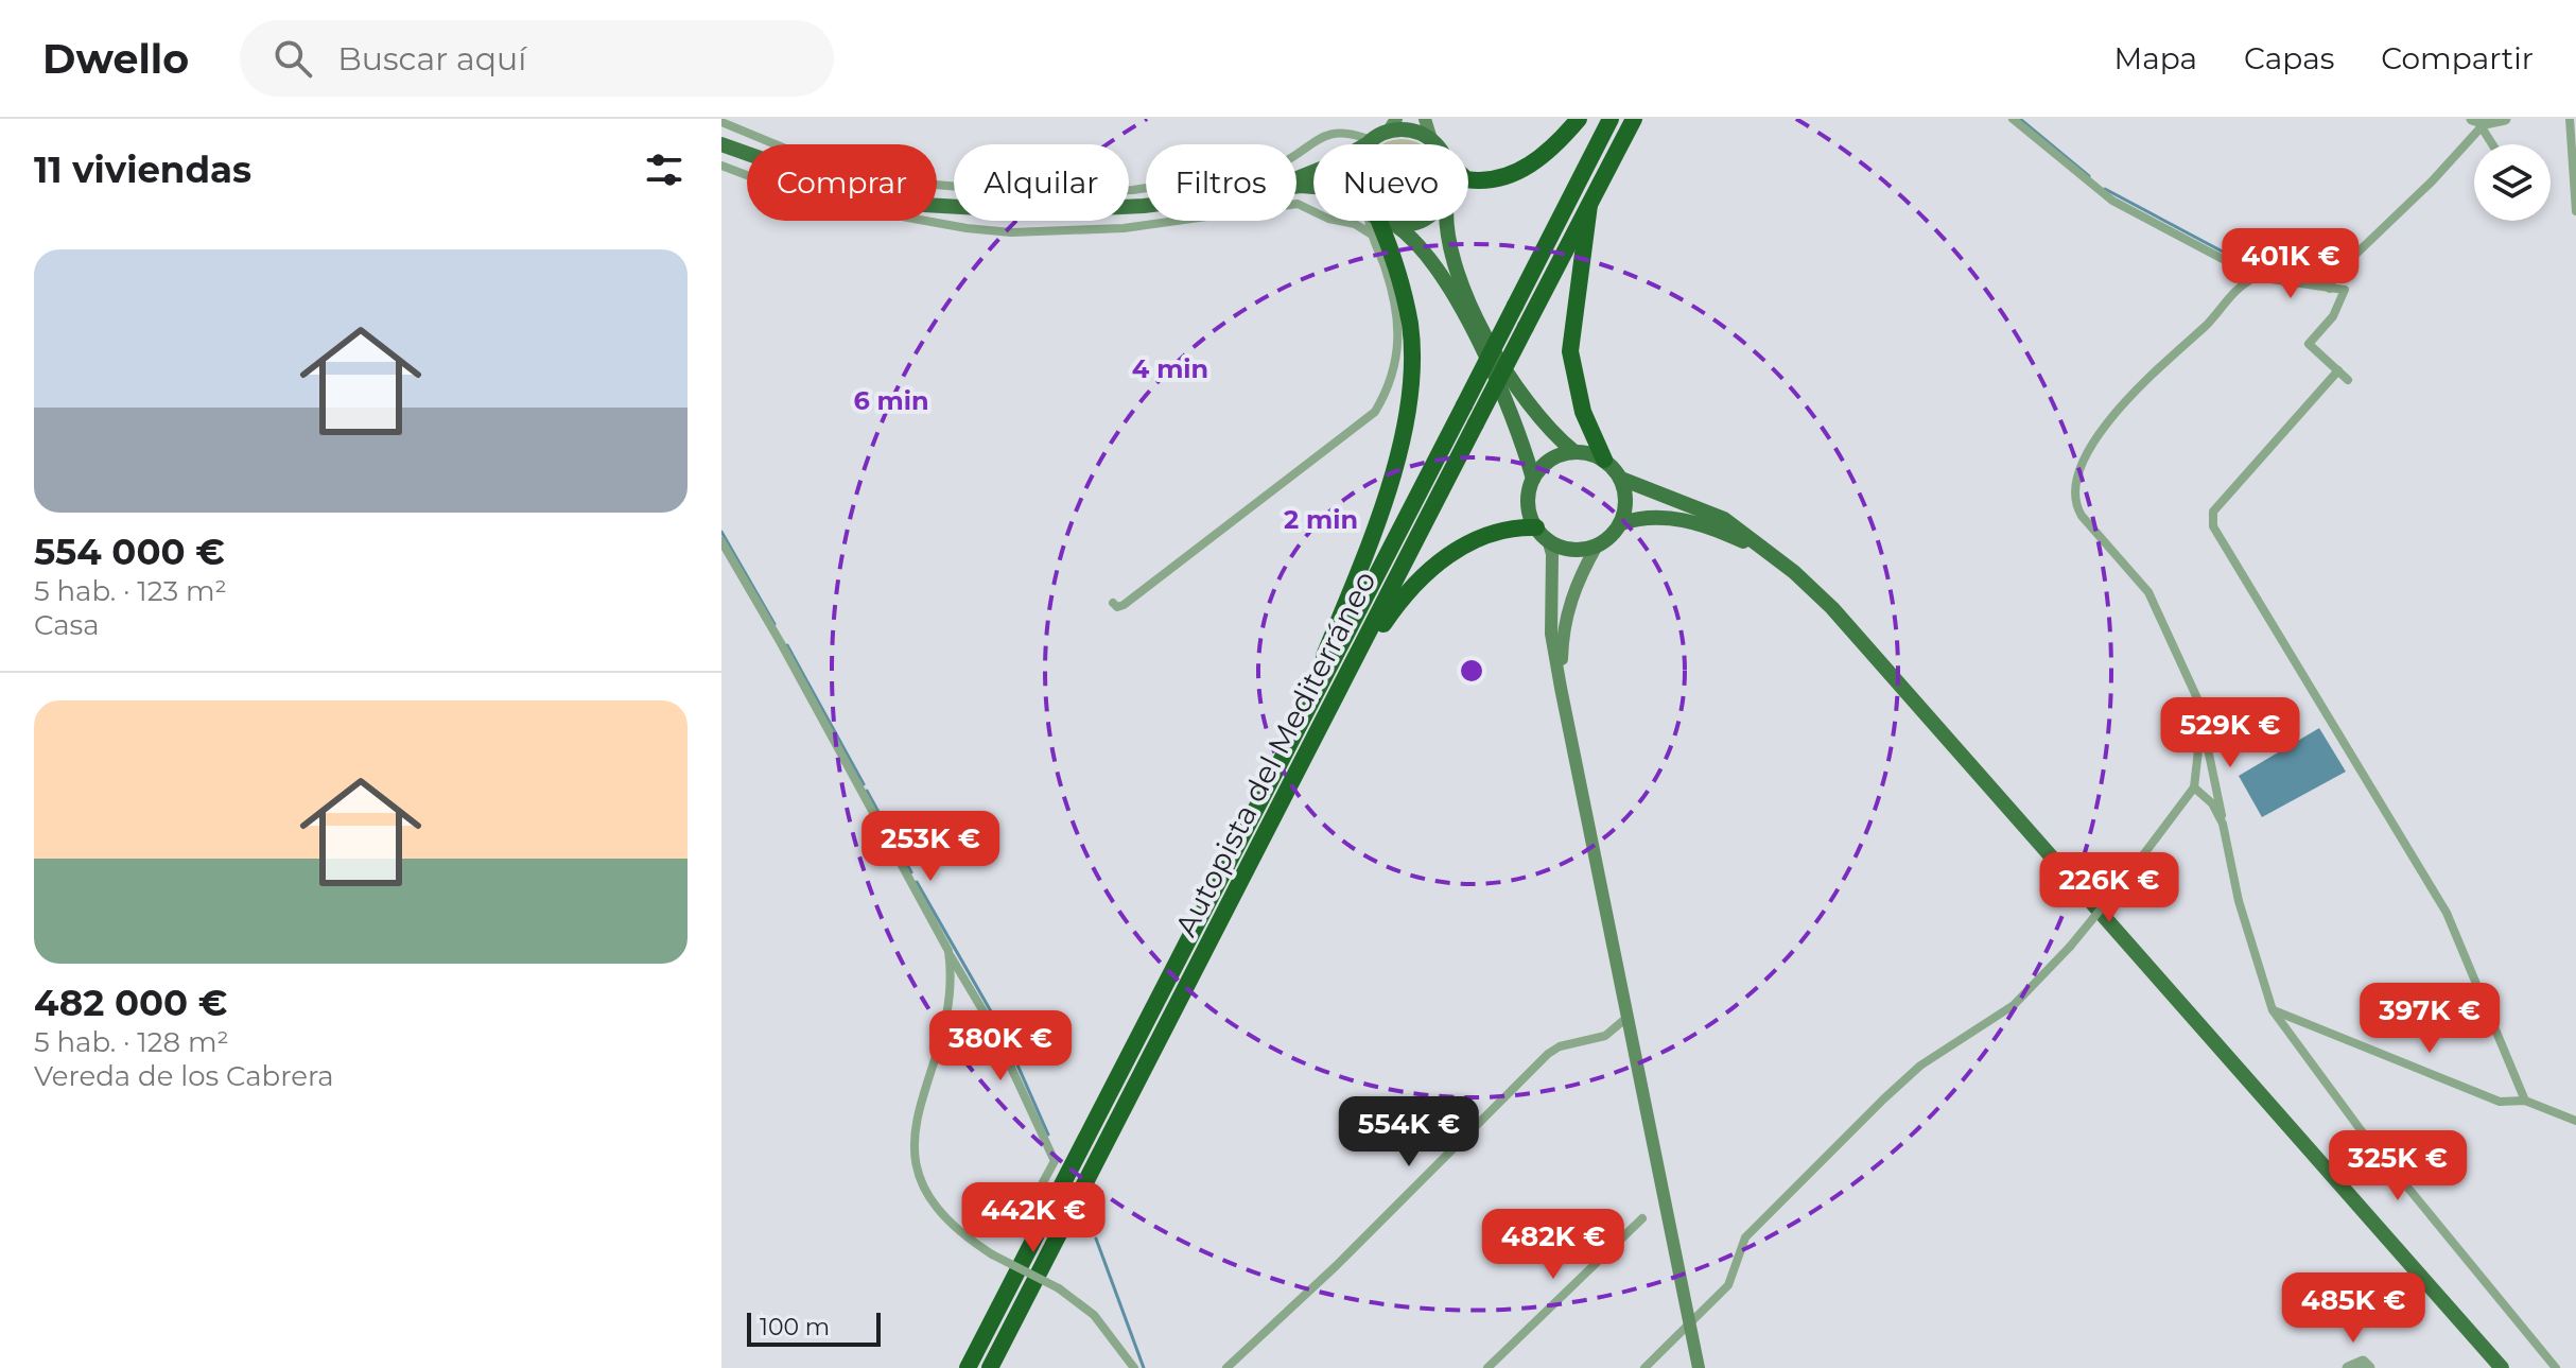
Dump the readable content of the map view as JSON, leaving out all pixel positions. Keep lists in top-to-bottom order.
{
  "streets": {
    "highway": ["Autopista del Mediterráneo"]
  },
  "scale_bar": "100 m",
  "page": {
    "header": "Dwello",
    "search": "Buscar aquí",
    "nav": ["Mapa", "Capas", "Compartir"],
    "heading": "11 viviendas",
    "chip": [
      "Comprar",
      "Alquilar",
      "Filtros",
      "Nuevo"
    ],
    "list": [
      {
        "name": "554 000 €",
        "note": "5 hab. · 123 m² · Casa"
      },
      {
        "name": "482 000 €",
        "note": "5 hab. · 128 m² · Vereda de los Cabrera"
      }
    ],
    "price": [
      "401K €",
      "529K €",
      "253K €",
      "226K €",
      "397K €",
      "380K €",
      "554K €",
      "325K €",
      "442K €",
      "482K €",
      "485K €"
    ],
    "scale": "100 m"
  },
  "rings": ["4 min", "6 min", "2 min"]
}
